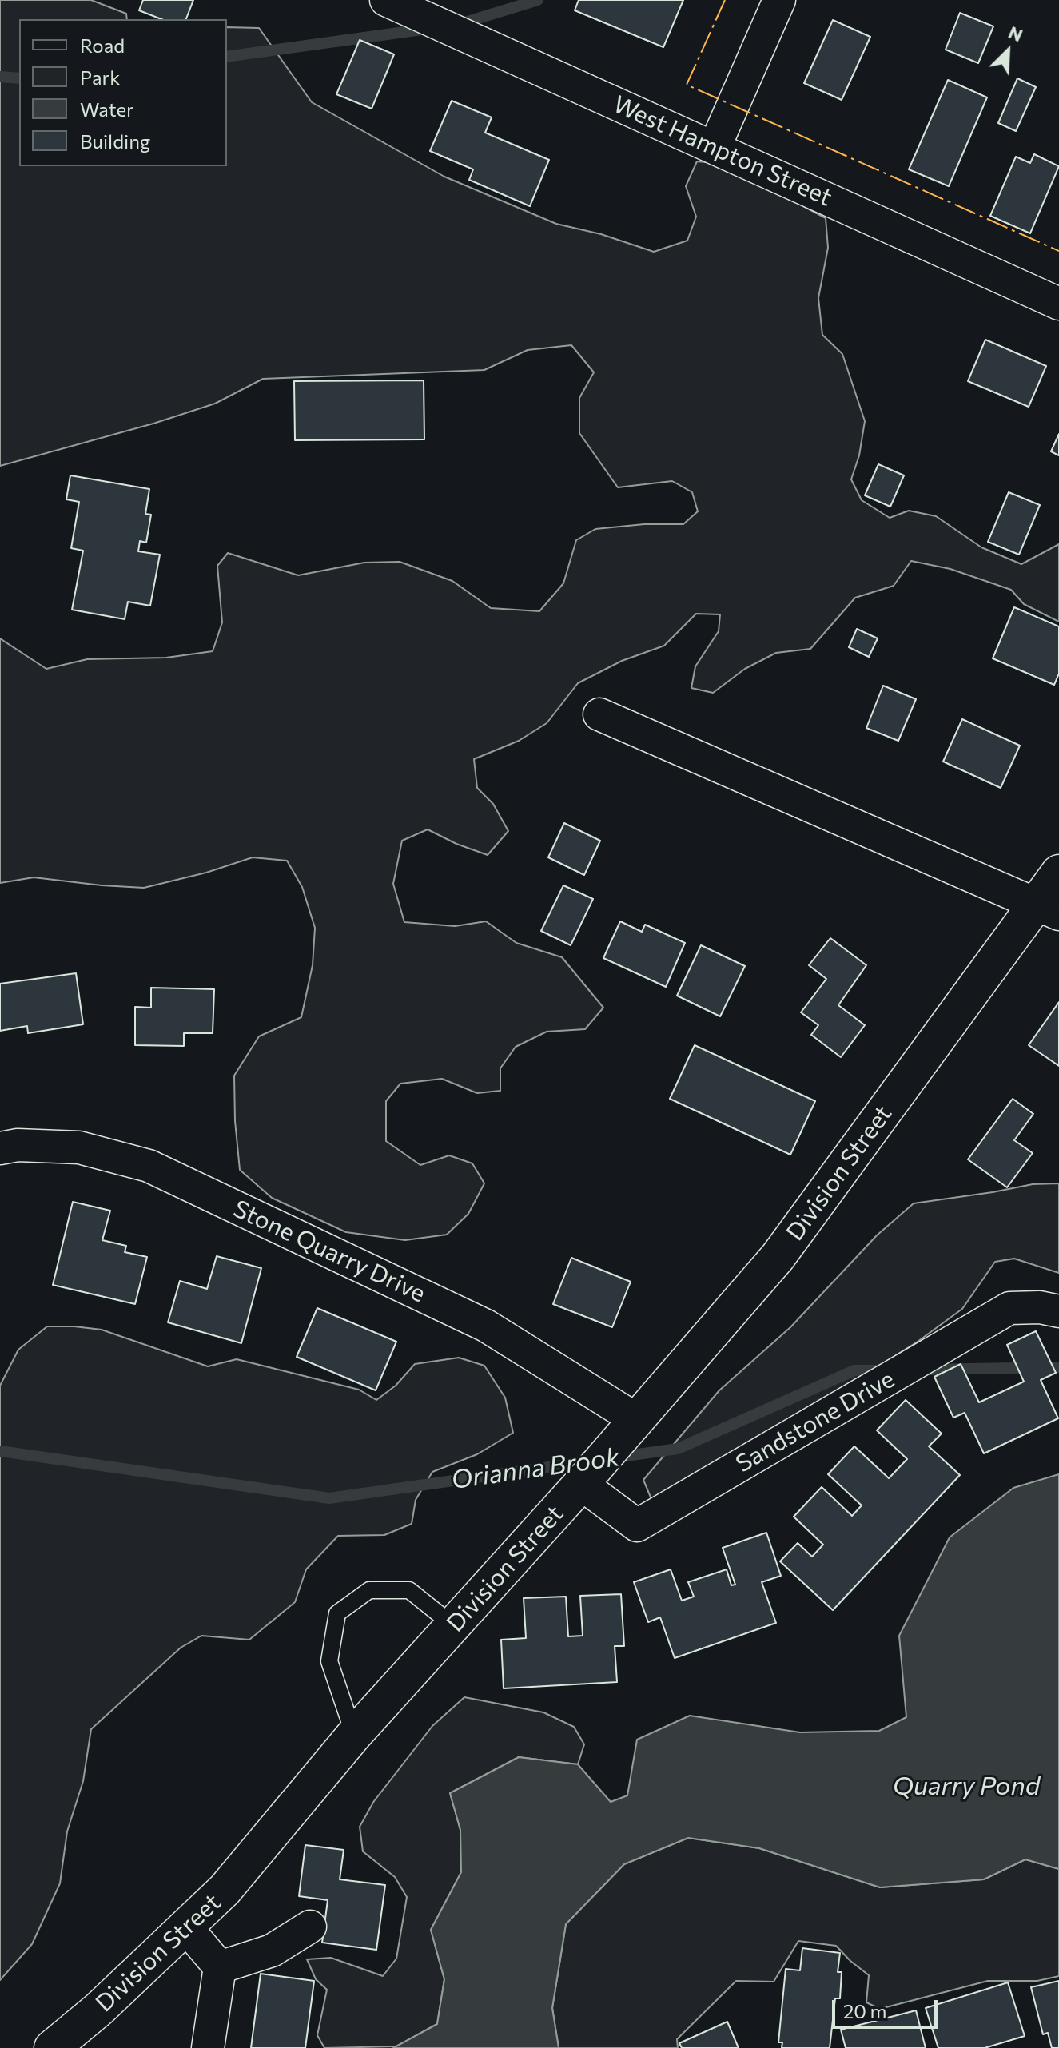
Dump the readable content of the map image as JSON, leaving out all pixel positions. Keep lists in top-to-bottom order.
{
  "streets": {
    "street": [
      "West Hampton Street",
      "Division Street",
      "Stone Quarry Drive",
      "Sandstone Drive"
    ]
  },
  "crossings": [
    ["Division Street", "Stone Quarry Drive"],
    ["Division Street", "Sandstone Drive"]
  ],
  "water": ["Orianna Brook", "Quarry Pond"],
  "legend": [
    "Road",
    "Park",
    "Water",
    "Building"
  ],
  "scale_bar": "20 m",
  "north": "top right"
}
